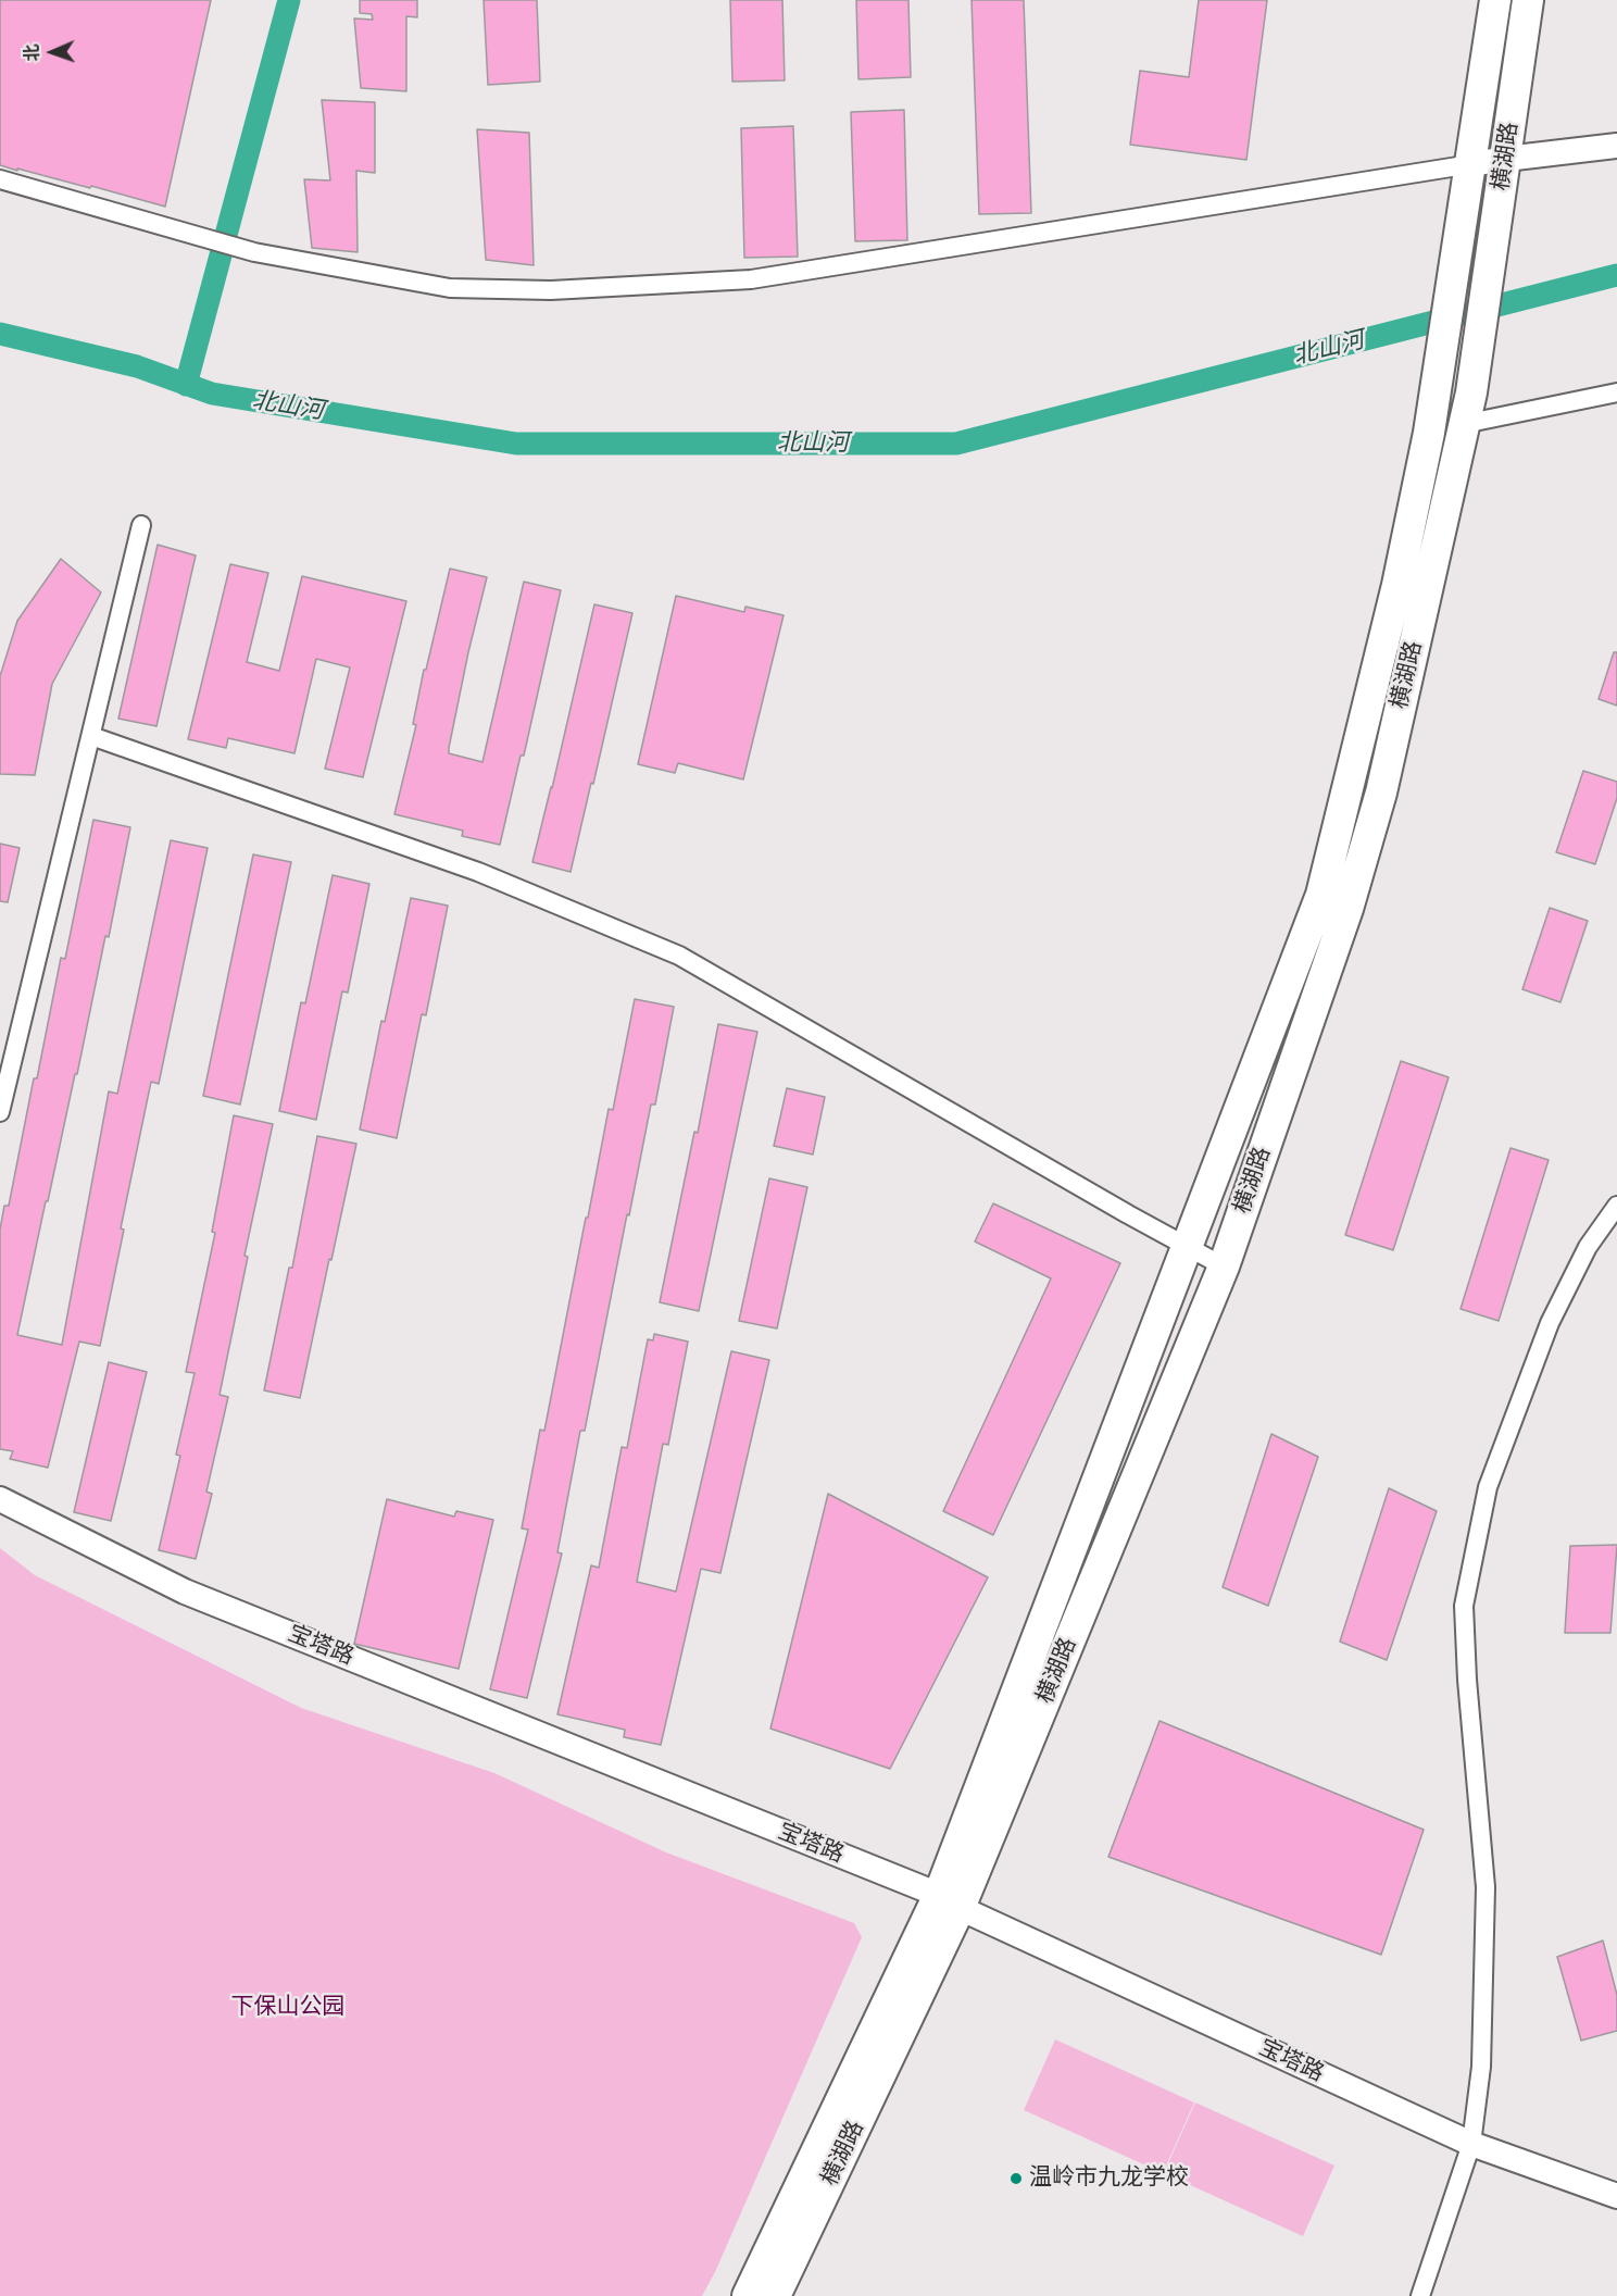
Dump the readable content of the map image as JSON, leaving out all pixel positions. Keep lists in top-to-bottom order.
{
  "streets": {
    "highway": ["横湖路"],
    "street": ["宝塔路"]
  },
  "crossings": [
    ["横湖路", "宝塔路"]
  ],
  "water": ["北山河"],
  "parks": ["下保山公园"],
  "places": ["温岭市九龙学校"],
  "north": "left"
}
